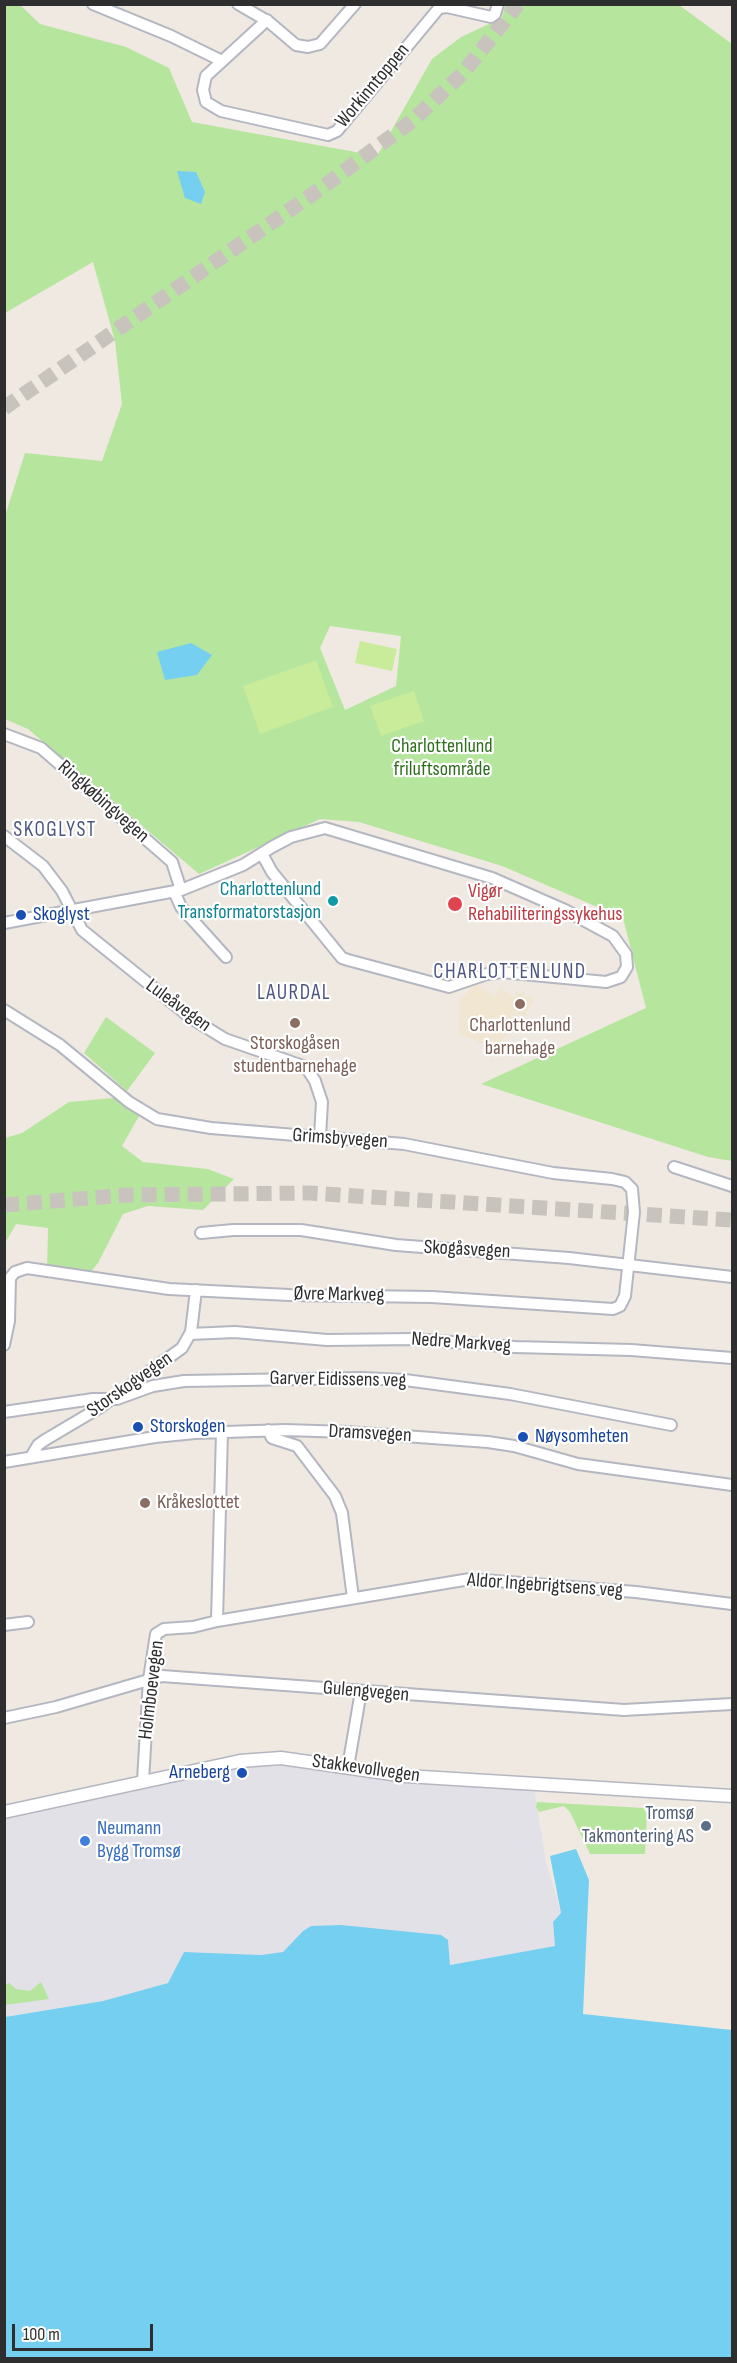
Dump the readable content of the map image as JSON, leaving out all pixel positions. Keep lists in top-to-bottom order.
{
  "streets": {
    "street": [
      "Workinntoppen",
      "Ringkøbingvegen",
      "Luleåvegen",
      "Grimsbyvegen",
      "Skogåsvegen",
      "Øvre Markveg",
      "Nedre Markveg",
      "Garver Eidissens veg",
      "Storskogvegen",
      "Dramsvegen",
      "Aldor Ingebrigtsens veg",
      "Holmboevegen",
      "Gulengvegen",
      "Stakkevollvegen"
    ]
  },
  "crossings": [
    ["Luleåvegen", "Grimsbyvegen"],
    ["Grimsbyvegen", "Skogåsvegen"],
    ["Grimsbyvegen", "Øvre Markveg"],
    ["Skogåsvegen", "Øvre Markveg"],
    ["Nedre Markveg", "Storskogvegen"],
    ["Garver Eidissens veg", "Storskogvegen"],
    ["Storskogvegen", "Dramsvegen"],
    ["Aldor Ingebrigtsens veg", "Holmboevegen"],
    ["Holmboevegen", "Gulengvegen"],
    ["Holmboevegen", "Stakkevollvegen"]
  ],
  "districts": ["SKOGLYST", "CHARLOTTENLUND", "LAURDAL"],
  "parks": ["Charlottenlund friluftsområde"],
  "places": [
    "Charlottenlund Transformatorstasjon",
    "Vigør Rehabiliteringssykehus",
    "Skoglyst",
    "Charlottenlund barnehage",
    "Storskogåsen studentbarnehage",
    "Storskogen",
    "Nøysomheten",
    "Kråkeslottet",
    "Arneberg",
    "Tromsø Takmontering AS",
    "Neumann Bygg Tromsø"
  ],
  "scale_bar": "100 m"
}
